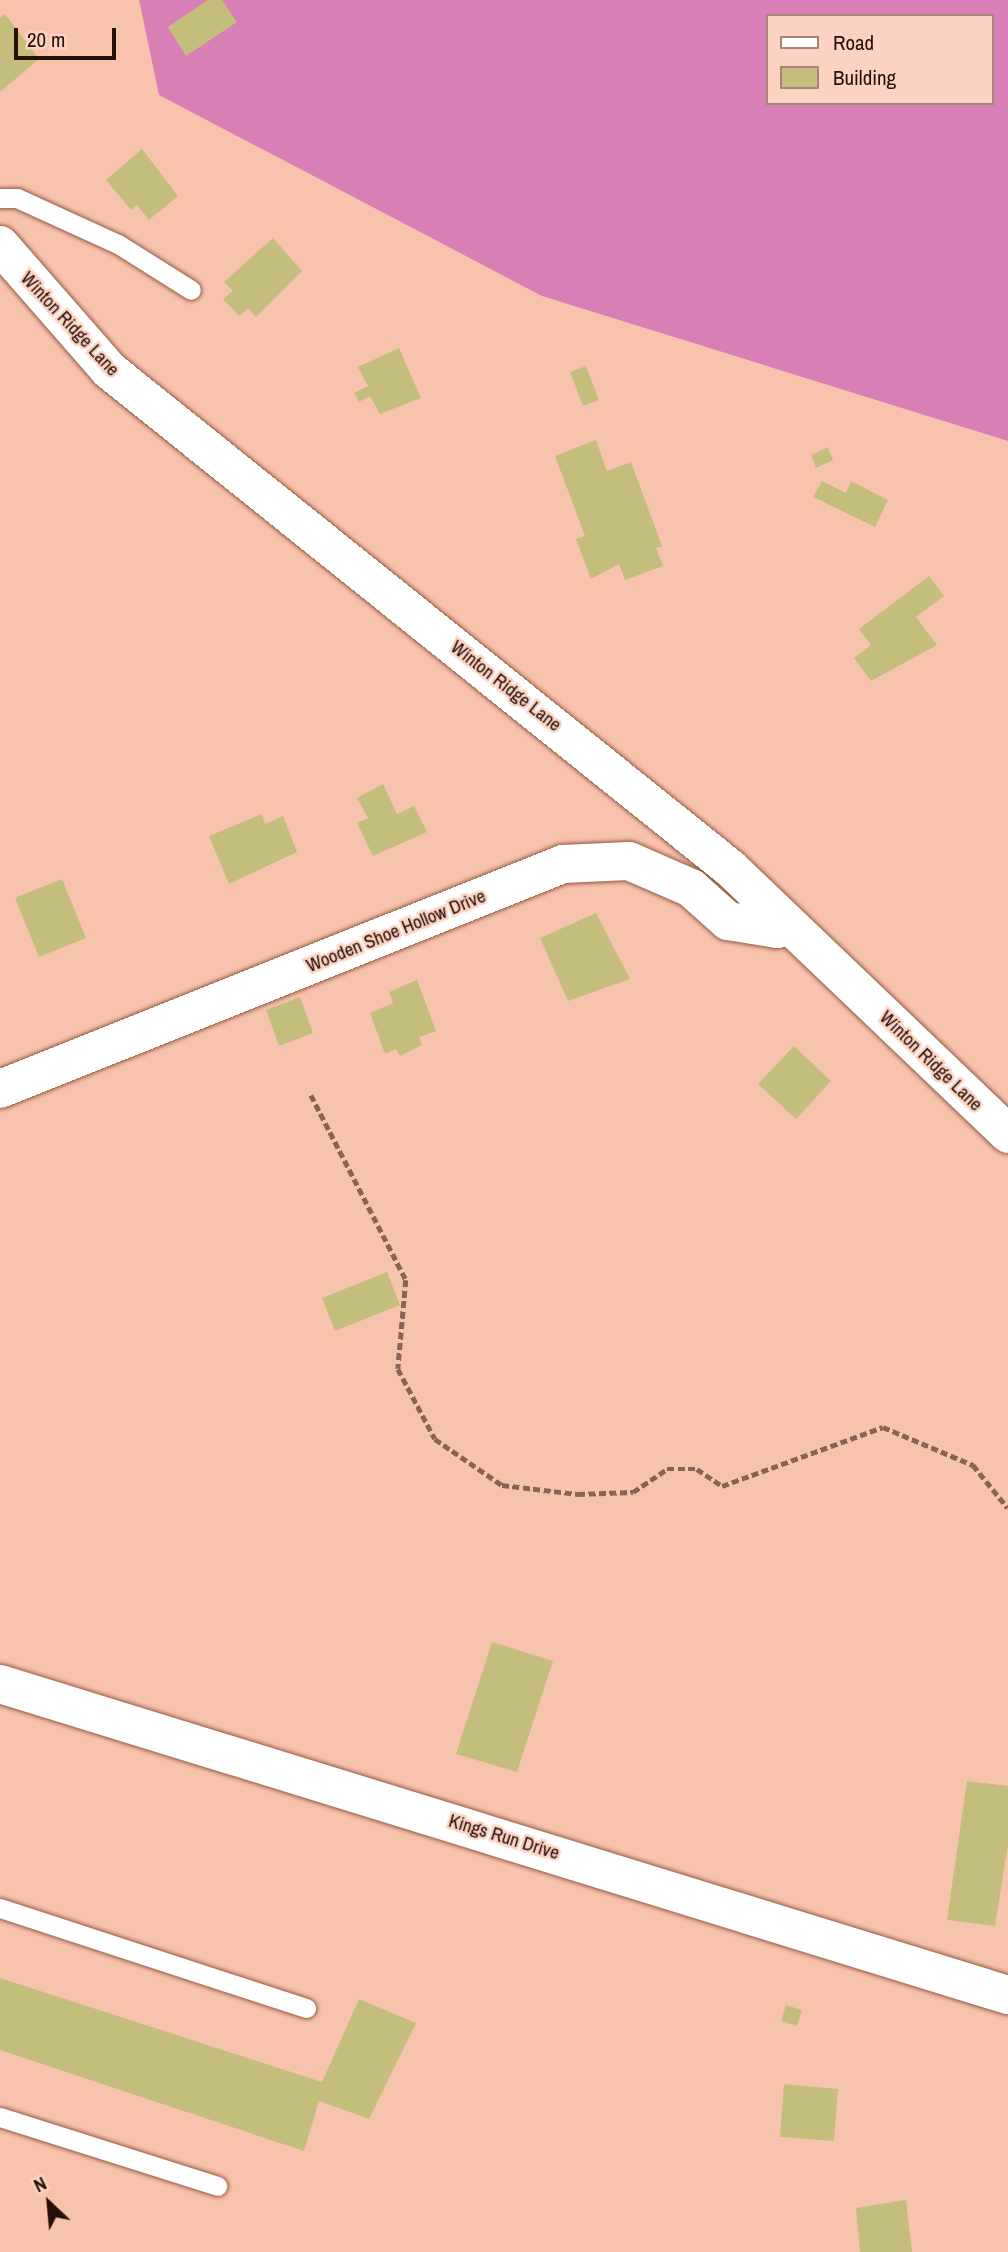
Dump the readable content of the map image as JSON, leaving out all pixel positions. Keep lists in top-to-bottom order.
{
  "streets": {
    "street": ["Winton Ridge Lane", "Wooden Shoe Hollow Drive", "Kings Run Drive"]
  },
  "crossings": [
    ["Winton Ridge Lane", "Wooden Shoe Hollow Drive"]
  ],
  "legend": ["Road", "Building"],
  "scale_bar": "20 m",
  "north": "top left"
}
